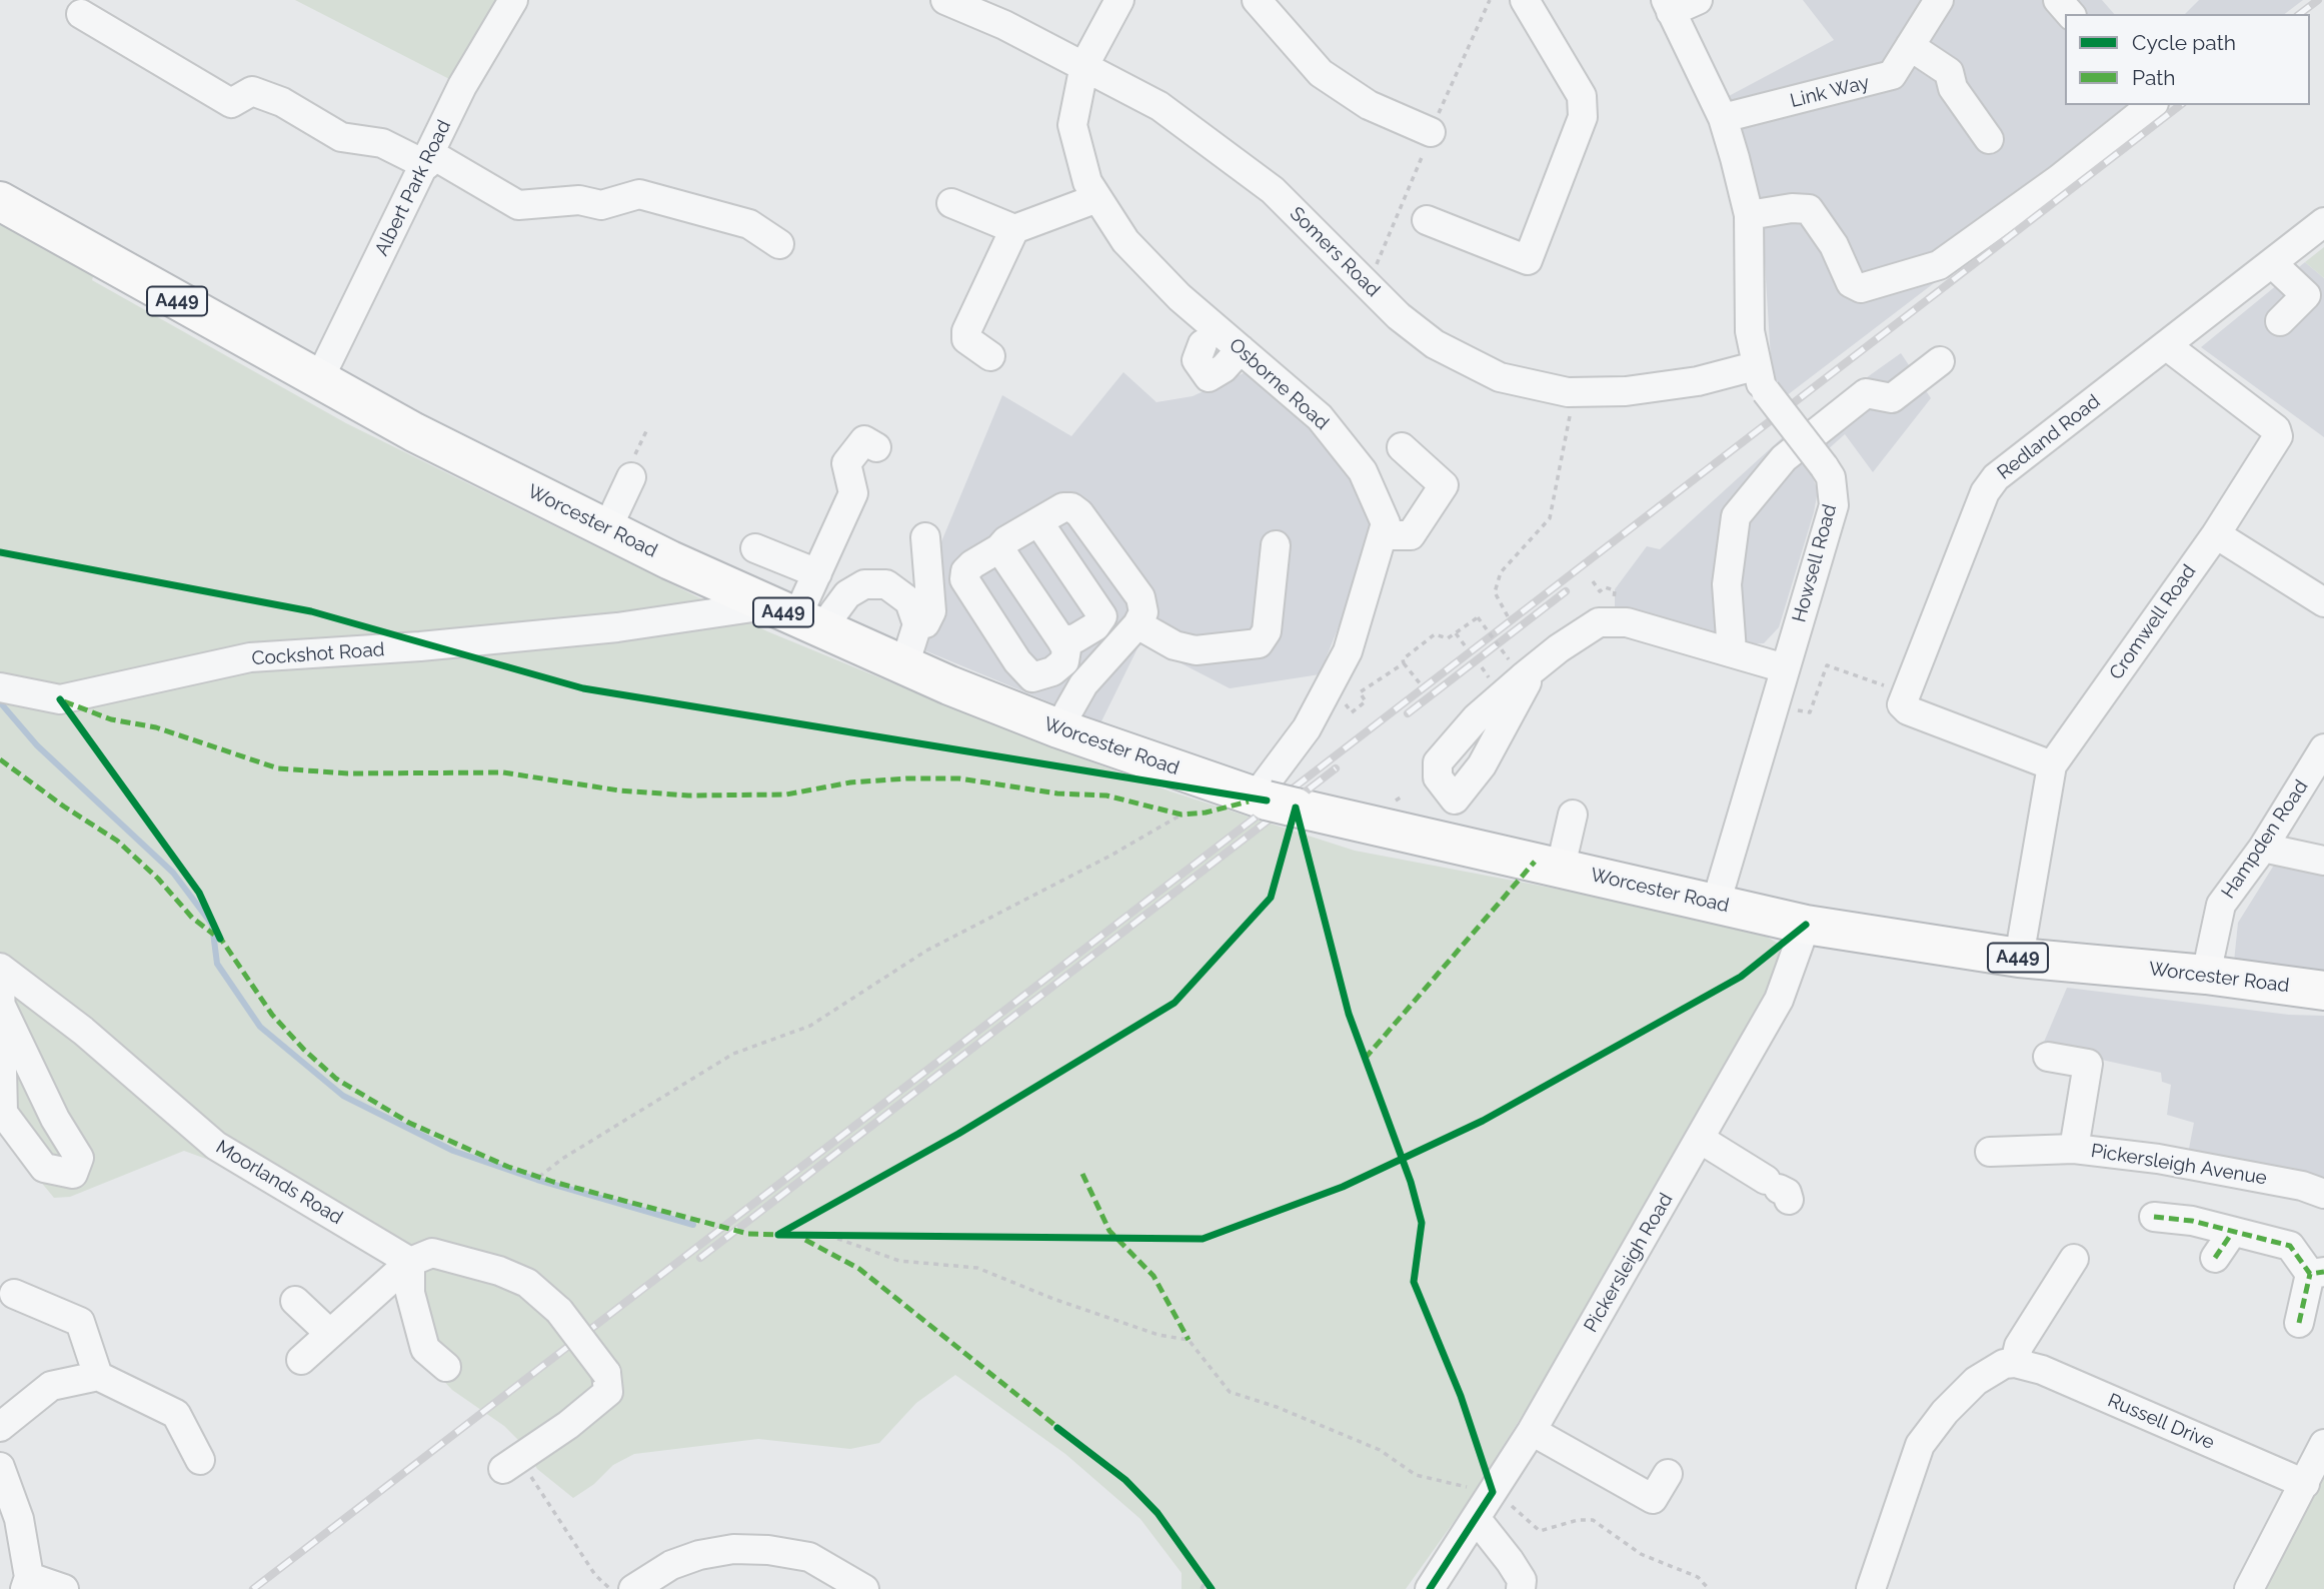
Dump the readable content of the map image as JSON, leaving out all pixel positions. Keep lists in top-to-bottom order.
{
  "streets": {
    "highway": ["A449", "Worcester Road"],
    "street": [
      "Link Way",
      "Albert Park Road",
      "Somers Road",
      "Osborne Road",
      "Redland Road",
      "Howsell Road",
      "Cromwell Road",
      "Cockshot Road",
      "Hampden Road",
      "Pickersleigh Avenue",
      "Moorlands Road",
      "Pickersleigh Road",
      "Russell Drive"
    ]
  },
  "crossings": [
    ["Link Way", "Howsell Road"],
    ["Albert Park Road", "Worcester Road"],
    ["Somers Road", "Osborne Road"],
    ["Somers Road", "Howsell Road"],
    ["Osborne Road", "Worcester Road"],
    ["Redland Road", "Cromwell Road"],
    ["Worcester Road", "Howsell Road"],
    ["Worcester Road", "Cromwell Road"],
    ["Worcester Road", "Cockshot Road"],
    ["Worcester Road", "Hampden Road"],
    ["Worcester Road", "Pickersleigh Road"]
  ],
  "legend": ["Cycle path", "Path"]
}
